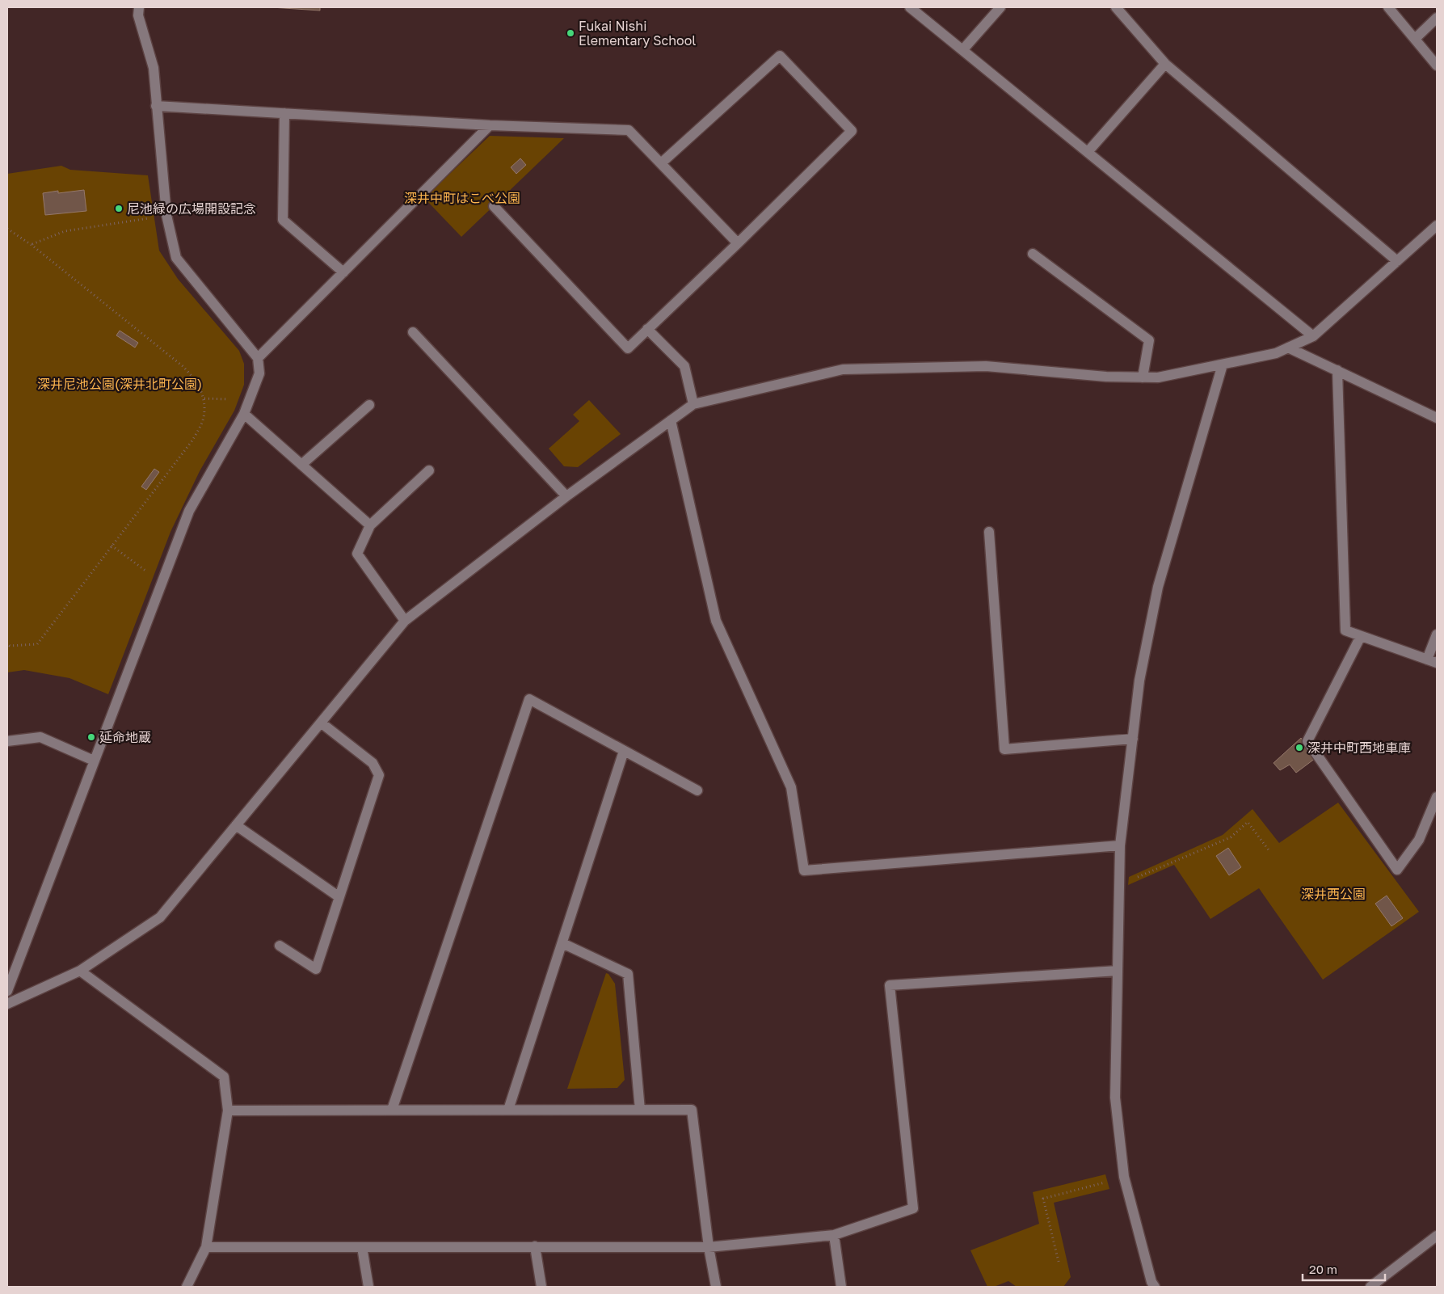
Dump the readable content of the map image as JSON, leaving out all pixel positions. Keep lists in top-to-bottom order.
{
  "parks": ["深井中町はこべ公園", "深井尼池公園(深井北町公園)", "深井西公園"],
  "places": [
    "Fukai Nishi Elementary School",
    "尼池緑の広場開設記念",
    "延命地蔵",
    "深井中町西地車庫"
  ],
  "scale_bar": "20 m"
}
